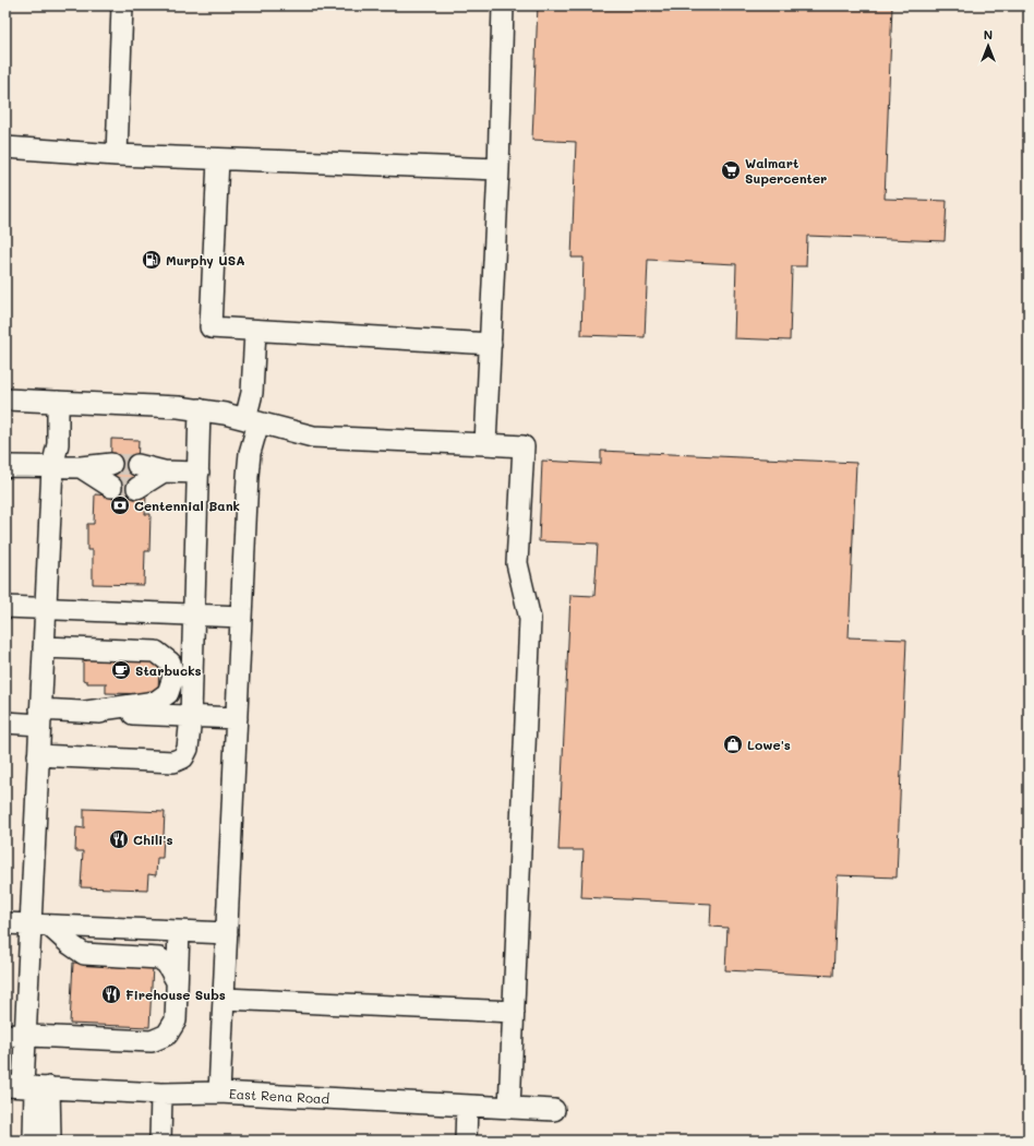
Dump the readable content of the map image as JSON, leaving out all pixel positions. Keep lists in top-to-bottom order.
{
  "streets": {
    "street": ["East Rena Road"]
  },
  "places": {
    "supermarket": ["Walmart Supercenter"],
    "fuel station": ["Murphy USA"],
    "bank": ["Centennial Bank"],
    "cafe": ["Starbucks"],
    "shop": ["Lowe's"],
    "restaurant": ["Chili's", "Firehouse Subs"]
  },
  "north": "top"
}
